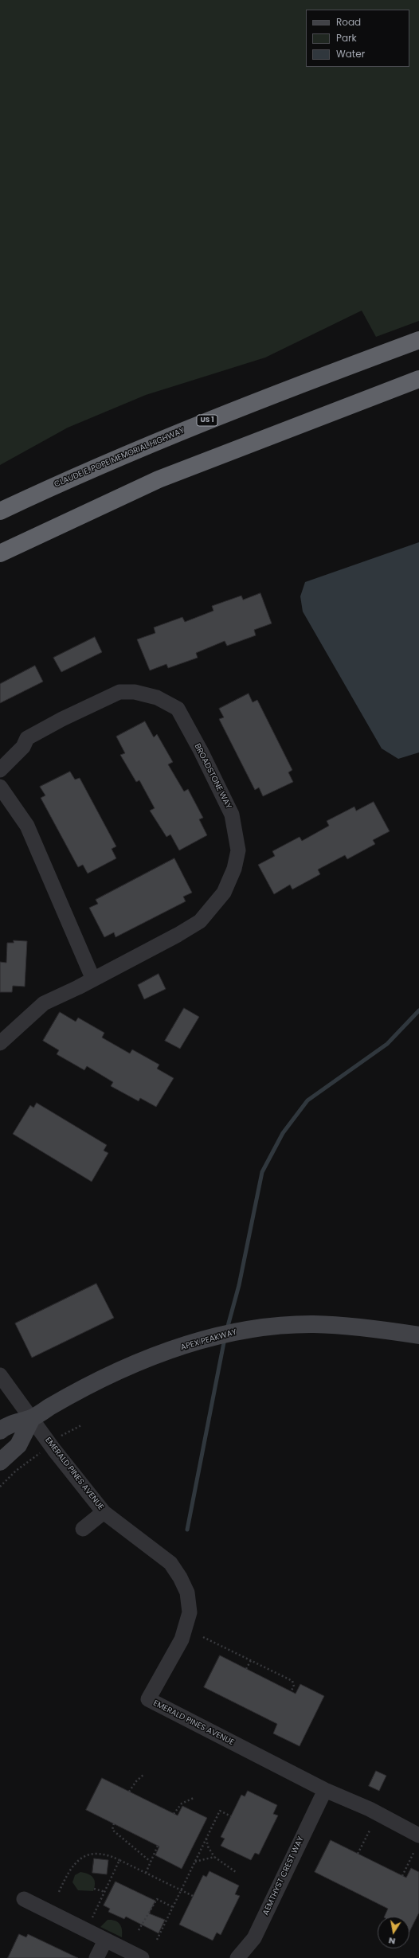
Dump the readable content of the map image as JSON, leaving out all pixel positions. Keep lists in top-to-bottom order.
{
  "streets": {
    "highway": ["US 1", "CLAUDE E. POPE MEMORIAL HIGHWAY"],
    "main road": ["APEX PEAKWAY"],
    "street": ["BROADSTONE WAY", "EMERALD PINES AVENUE", "AEMTHYST CREST WAY"]
  },
  "crossings": [
    ["APEX PEAKWAY", "EMERALD PINES AVENUE"],
    ["EMERALD PINES AVENUE", "AEMTHYST CREST WAY"]
  ],
  "legend": ["Road", "Park", "Water"],
  "north": "bottom"
}
